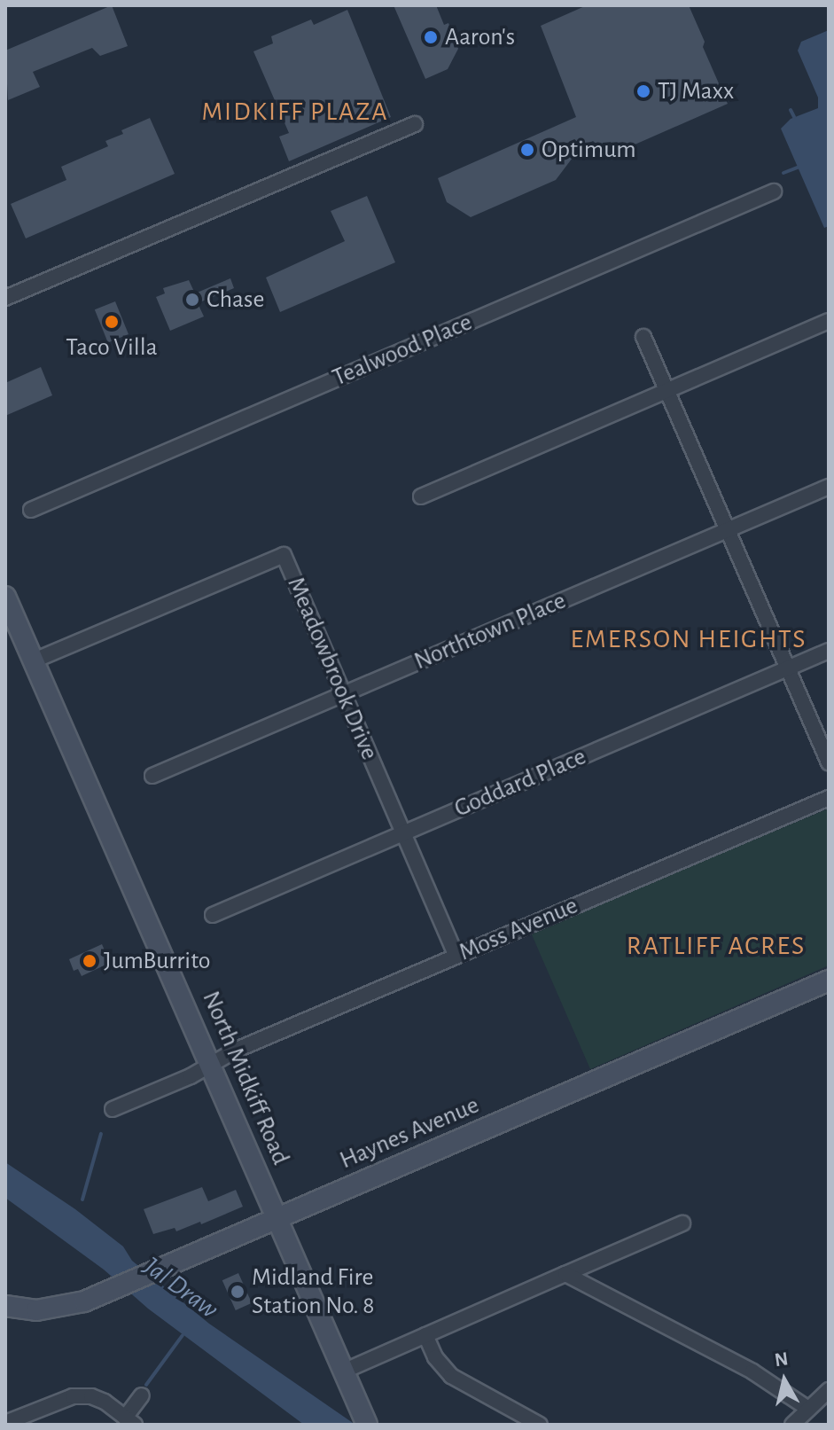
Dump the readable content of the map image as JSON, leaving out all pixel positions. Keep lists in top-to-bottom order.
{
  "streets": {
    "main road": ["North Midkiff Road", "Haynes Avenue"],
    "street": [
      "Tealwood Place",
      "Northtown Place",
      "Meadowbrook Drive",
      "Goddard Place",
      "Moss Avenue"
    ]
  },
  "crossings": [
    ["Northtown Place", "Meadowbrook Drive"],
    ["Meadowbrook Drive", "Goddard Place"],
    ["Meadowbrook Drive", "Moss Avenue"],
    ["Meadowbrook Drive", "North Midkiff Road"],
    ["Moss Avenue", "North Midkiff Road"],
    ["North Midkiff Road", "Haynes Avenue"]
  ],
  "districts": ["MIDKIFF PLAZA", "EMERSON HEIGHTS", "RATLIFF ACRES"],
  "water": ["Jal Draw"],
  "places": [
    "Aaron's",
    "TJ Maxx",
    "Optimum",
    "Chase",
    "Taco Villa",
    "JumBurrito",
    "Midland Fire Station No. 8"
  ],
  "north": "top"
}
